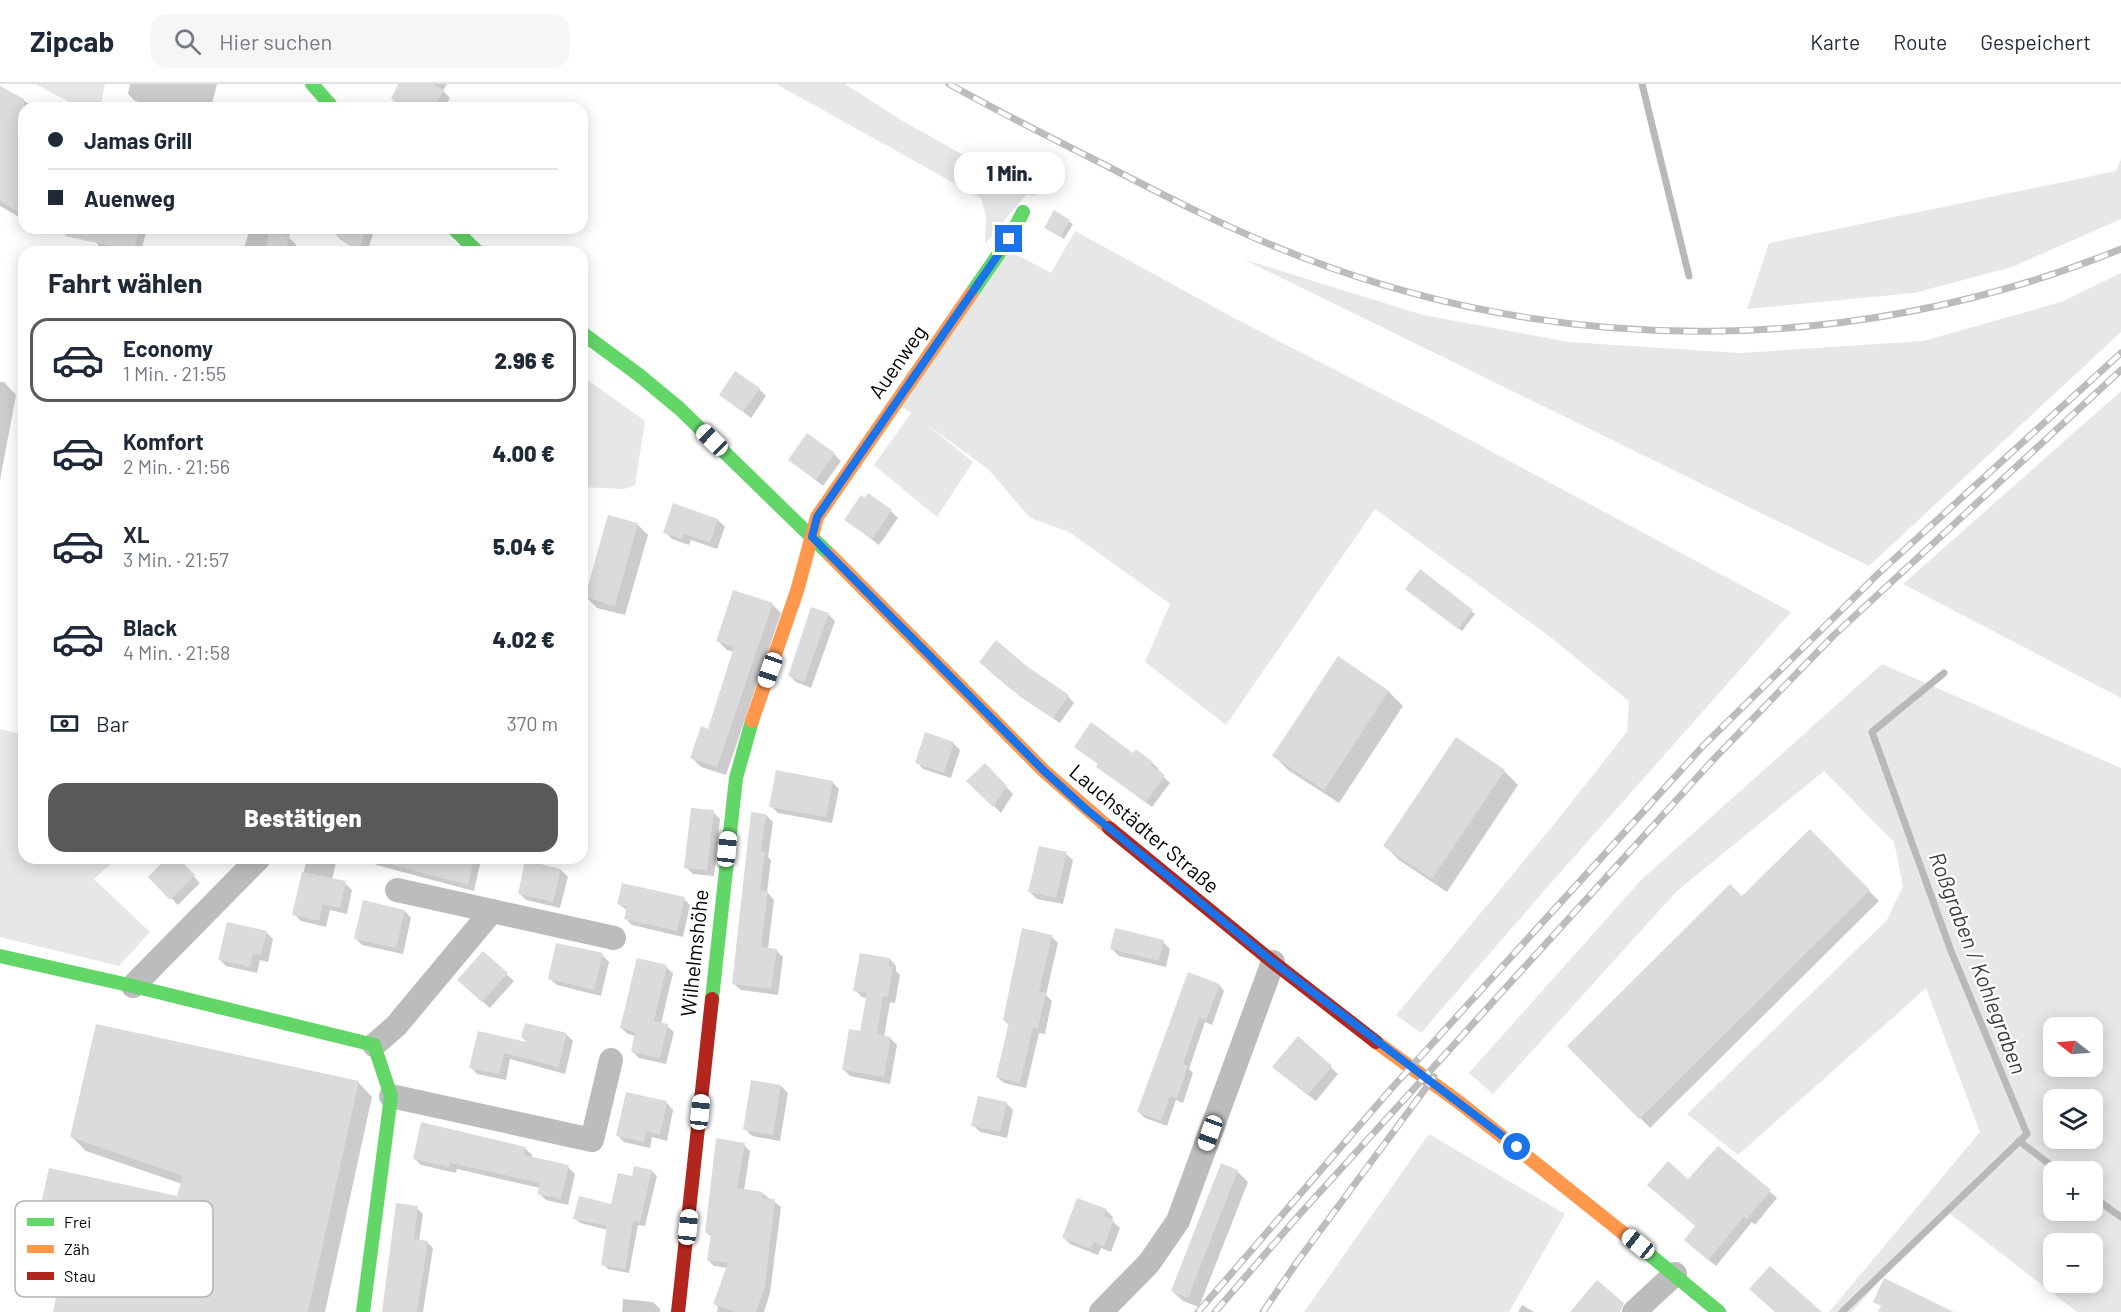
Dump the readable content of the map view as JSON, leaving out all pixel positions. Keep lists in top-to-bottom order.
{
  "streets": {
    "street": ["Auenweg", "Lauchstädter Straße", "Wilhelmshöhe"]
  },
  "crossings": [
    ["Auenweg", "Lauchstädter Straße"],
    ["Auenweg", "Wilhelmshöhe"],
    ["Lauchstädter Straße", "Wilhelmshöhe"]
  ],
  "water": ["Roßgraben / Kohlegraben"],
  "legend": ["Frei", "Zäh", "Stau"],
  "north": "left",
  "page": {
    "header": "Zipcab",
    "search": "Hier suchen",
    "nav": ["Karte", "Route", "Gespeichert"],
    "banner": ["Jamas Grill", "Auenweg"],
    "bubble": "1 Min.",
    "heading": "Fahrt wählen",
    "list": [
      {
        "name": "Economy",
        "note": "1 Min. · 21:55",
        "value": "2.96 €"
      },
      {
        "name": "Komfort",
        "note": "2 Min. · 21:56",
        "value": "4.00 €"
      },
      {
        "name": "XL",
        "note": "3 Min. · 21:57",
        "value": "5.04 €"
      },
      {
        "name": "Black",
        "note": "4 Min. · 21:58",
        "value": "4.02 €"
      }
    ],
    "pay": ["Bar", "370 m"],
    "buttons": "Bestätigen",
    "map_buttons": ["+", "−"]
  }
}
